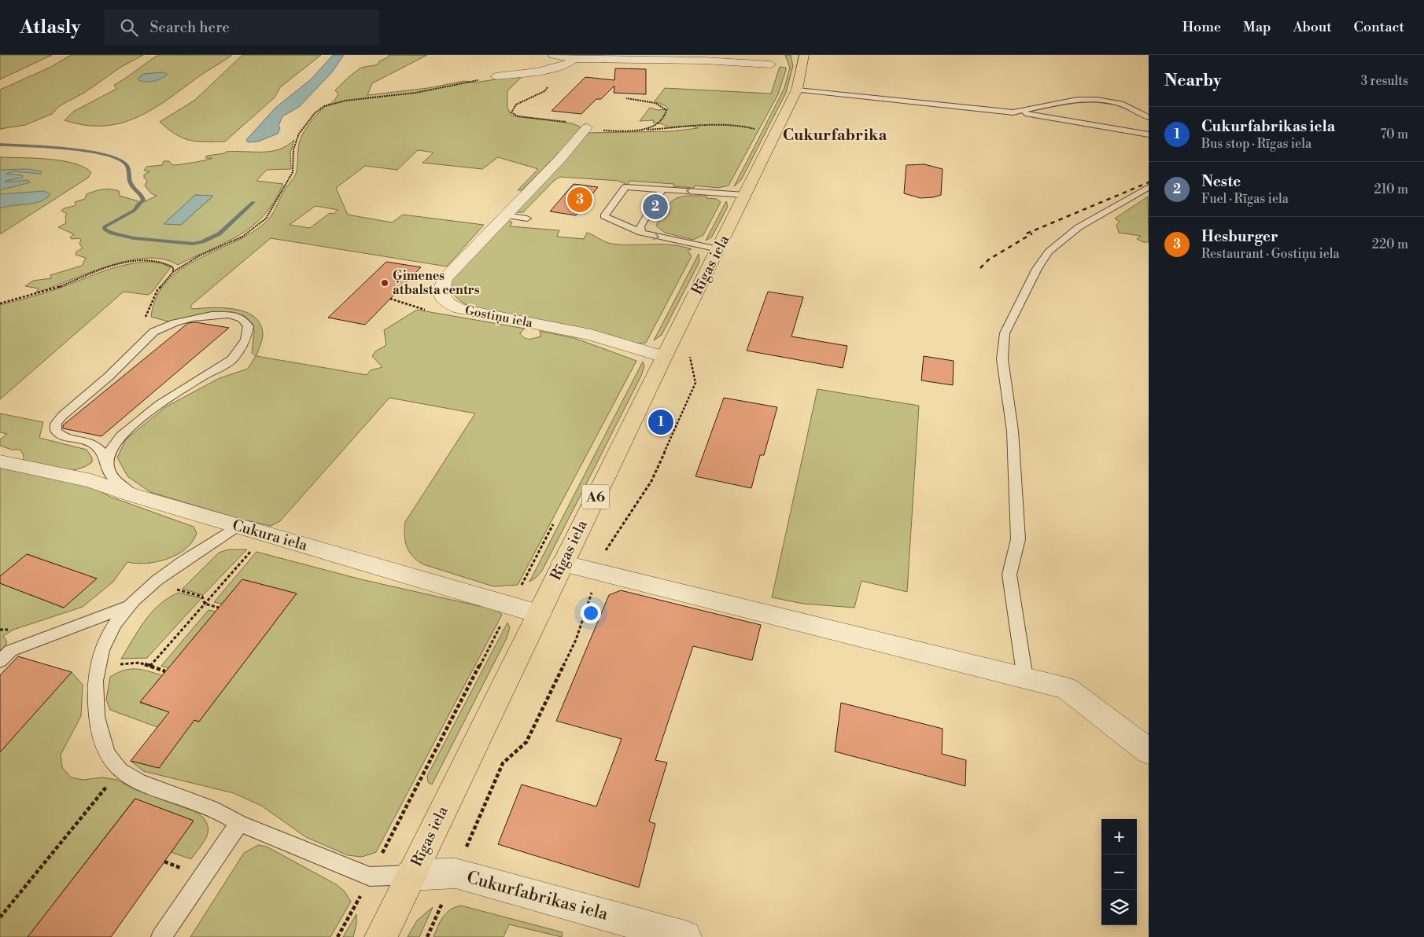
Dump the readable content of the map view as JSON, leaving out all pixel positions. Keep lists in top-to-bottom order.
{
  "streets": {
    "highway": ["Rīgas iela", "A6"],
    "street": ["Gostiņu iela", "Cukura iela", "Cukurfabrikas iela"]
  },
  "crossings": [
    ["Rīgas iela", "Gostiņu iela"],
    ["Rīgas iela", "Cukura iela"],
    ["Rīgas iela", "Cukurfabrikas iela"]
  ],
  "districts": ["Cukurfabrika"],
  "places": ["Ģimenes atbalsta centrs"],
  "page": {
    "header": "Atlasly",
    "search": "Search here",
    "nav": [
      "Home",
      "Map",
      "About",
      "Contact"
    ],
    "heading": ["Nearby", "3 results"],
    "list": [
      {
        "mark": "1",
        "name": "Cukurfabrikas iela",
        "note": "Bus stop · Rīgas iela",
        "value": "70 m"
      },
      {
        "mark": "2",
        "name": "Neste",
        "note": "Fuel · Rīgas iela",
        "value": "210 m"
      },
      {
        "mark": "3",
        "name": "Hesburger",
        "note": "Restaurant · Gostiņu iela",
        "value": "220 m"
      }
    ],
    "pins": ["3", "2", "1"],
    "map_buttons": ["+", "−"]
  }
}
